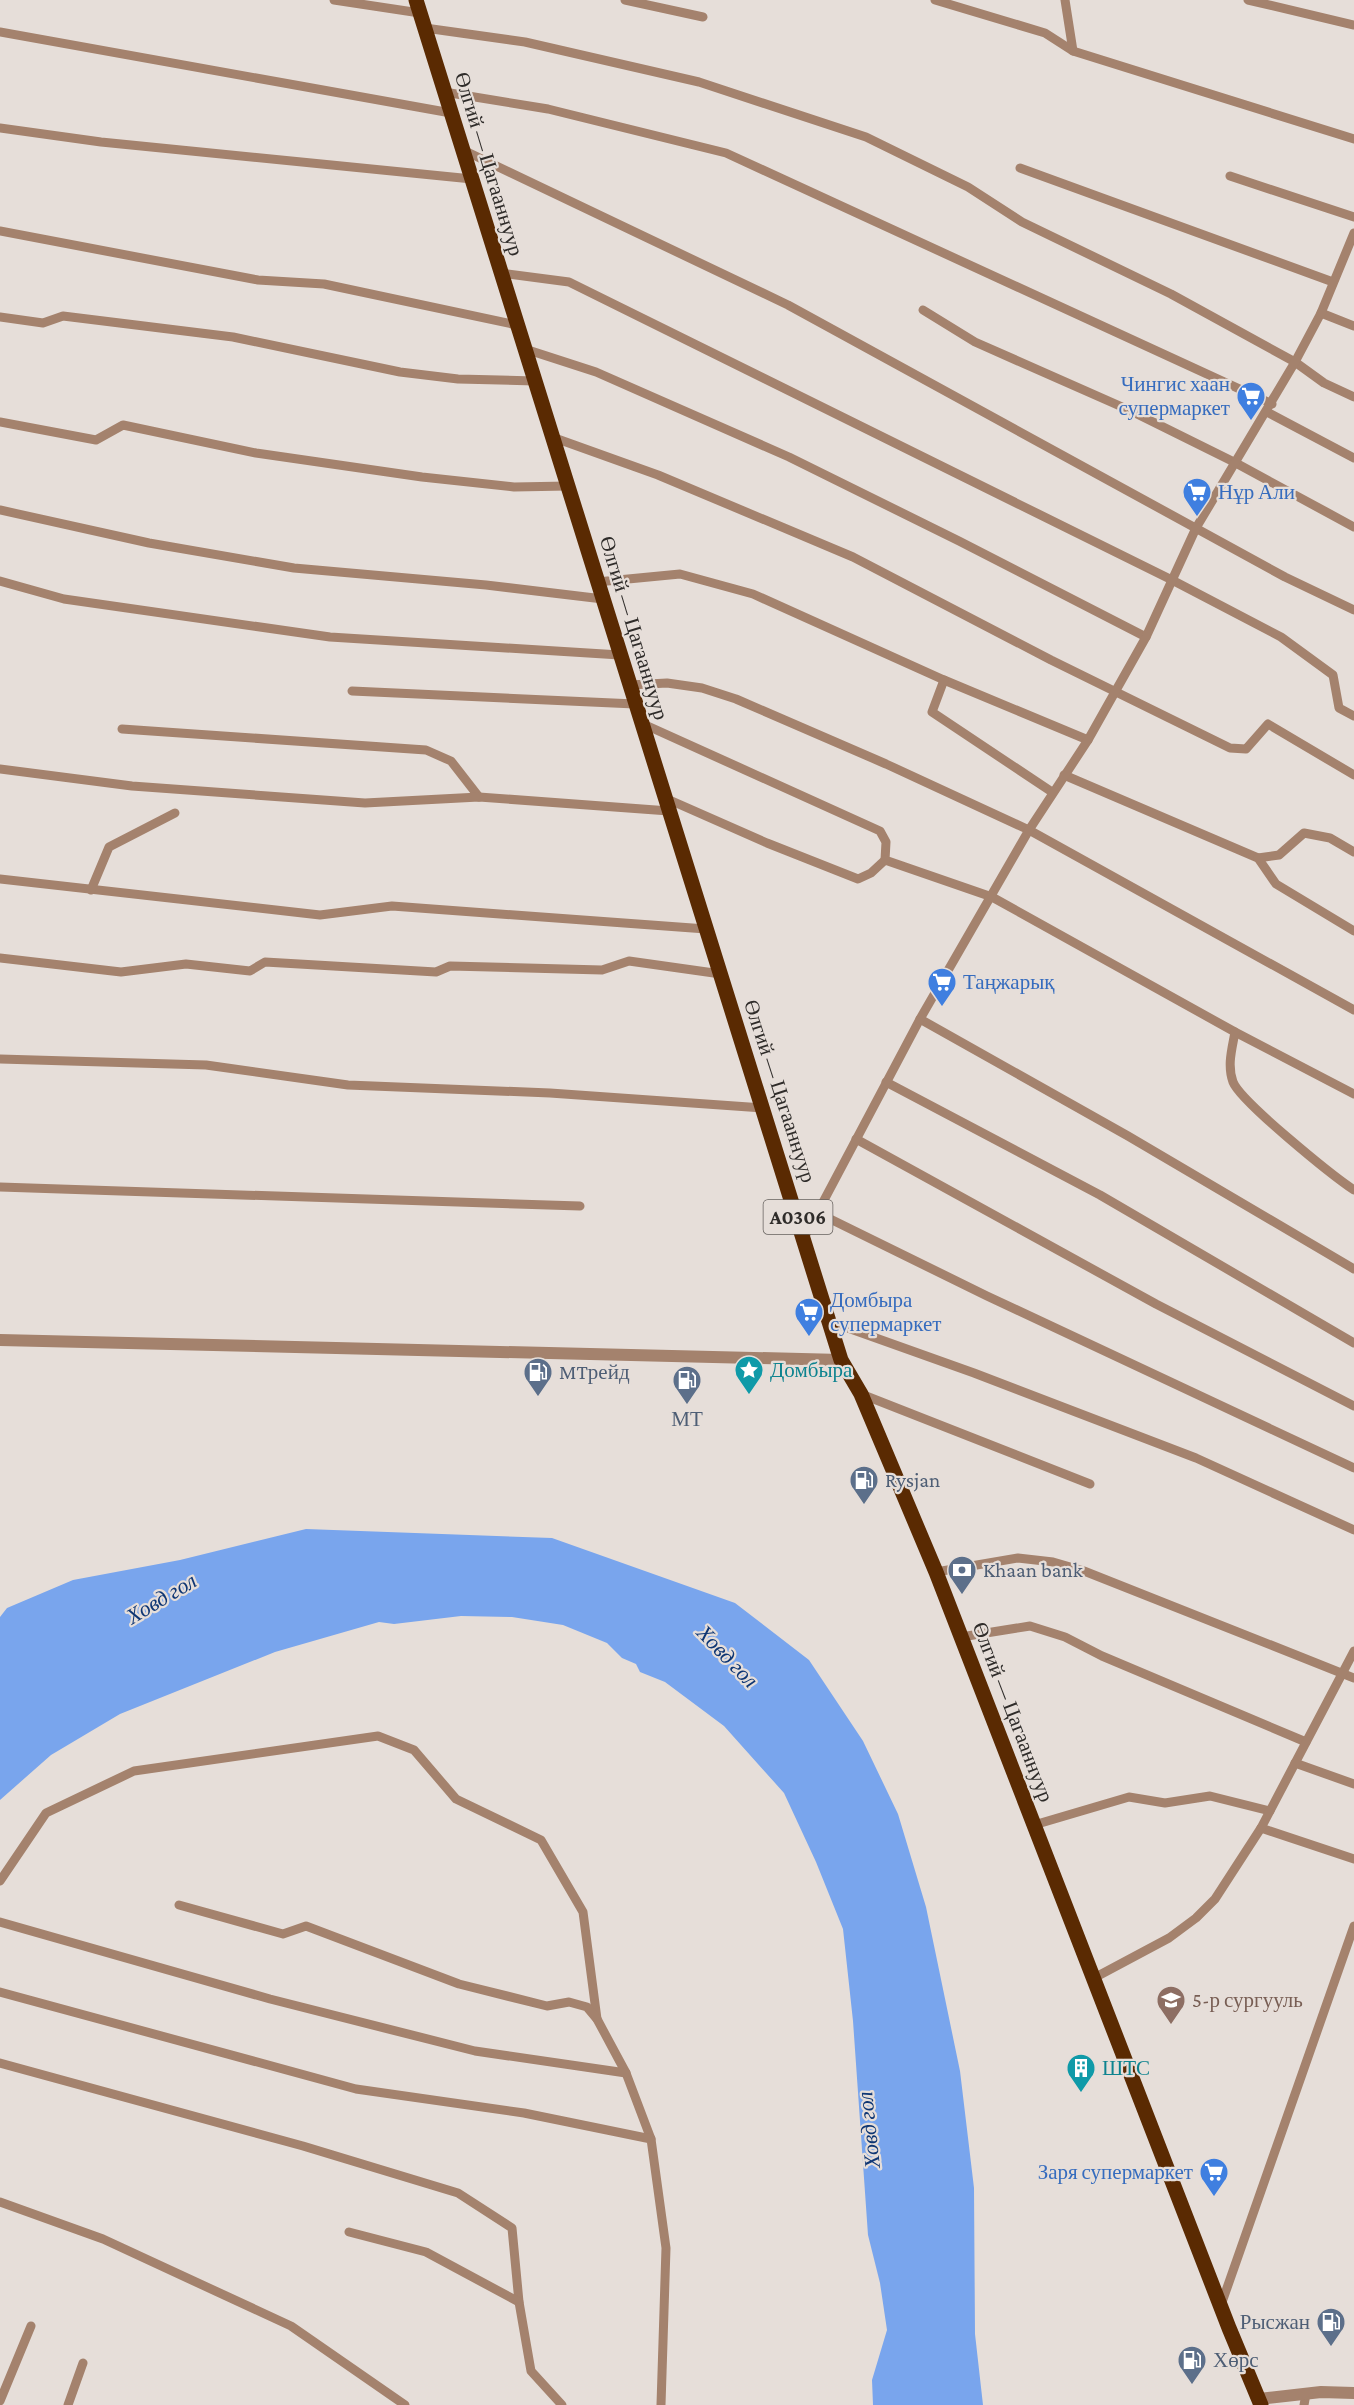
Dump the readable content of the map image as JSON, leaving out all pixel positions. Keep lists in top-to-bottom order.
{
  "streets": {
    "highway": ["Өлгий — Цагааннуур", "A0306"]
  },
  "water": ["Ховд гол"],
  "places": {
    "supermarket": [
      "Чингис хаан супермаркет",
      "Нұр Али",
      "Таңжарық",
      "Домбыра супермаркет",
      "Заря супермаркет"
    ],
    "place": ["Домбыра"],
    "fuel station": [
      "MTрейд",
      "МТ",
      "Rysjan",
      "Рысжан",
      "Хөрс"
    ],
    "bank": ["Khaan bank"],
    "school or university": ["5-р сургууль"],
    "building": ["ШТС"]
  }
}
